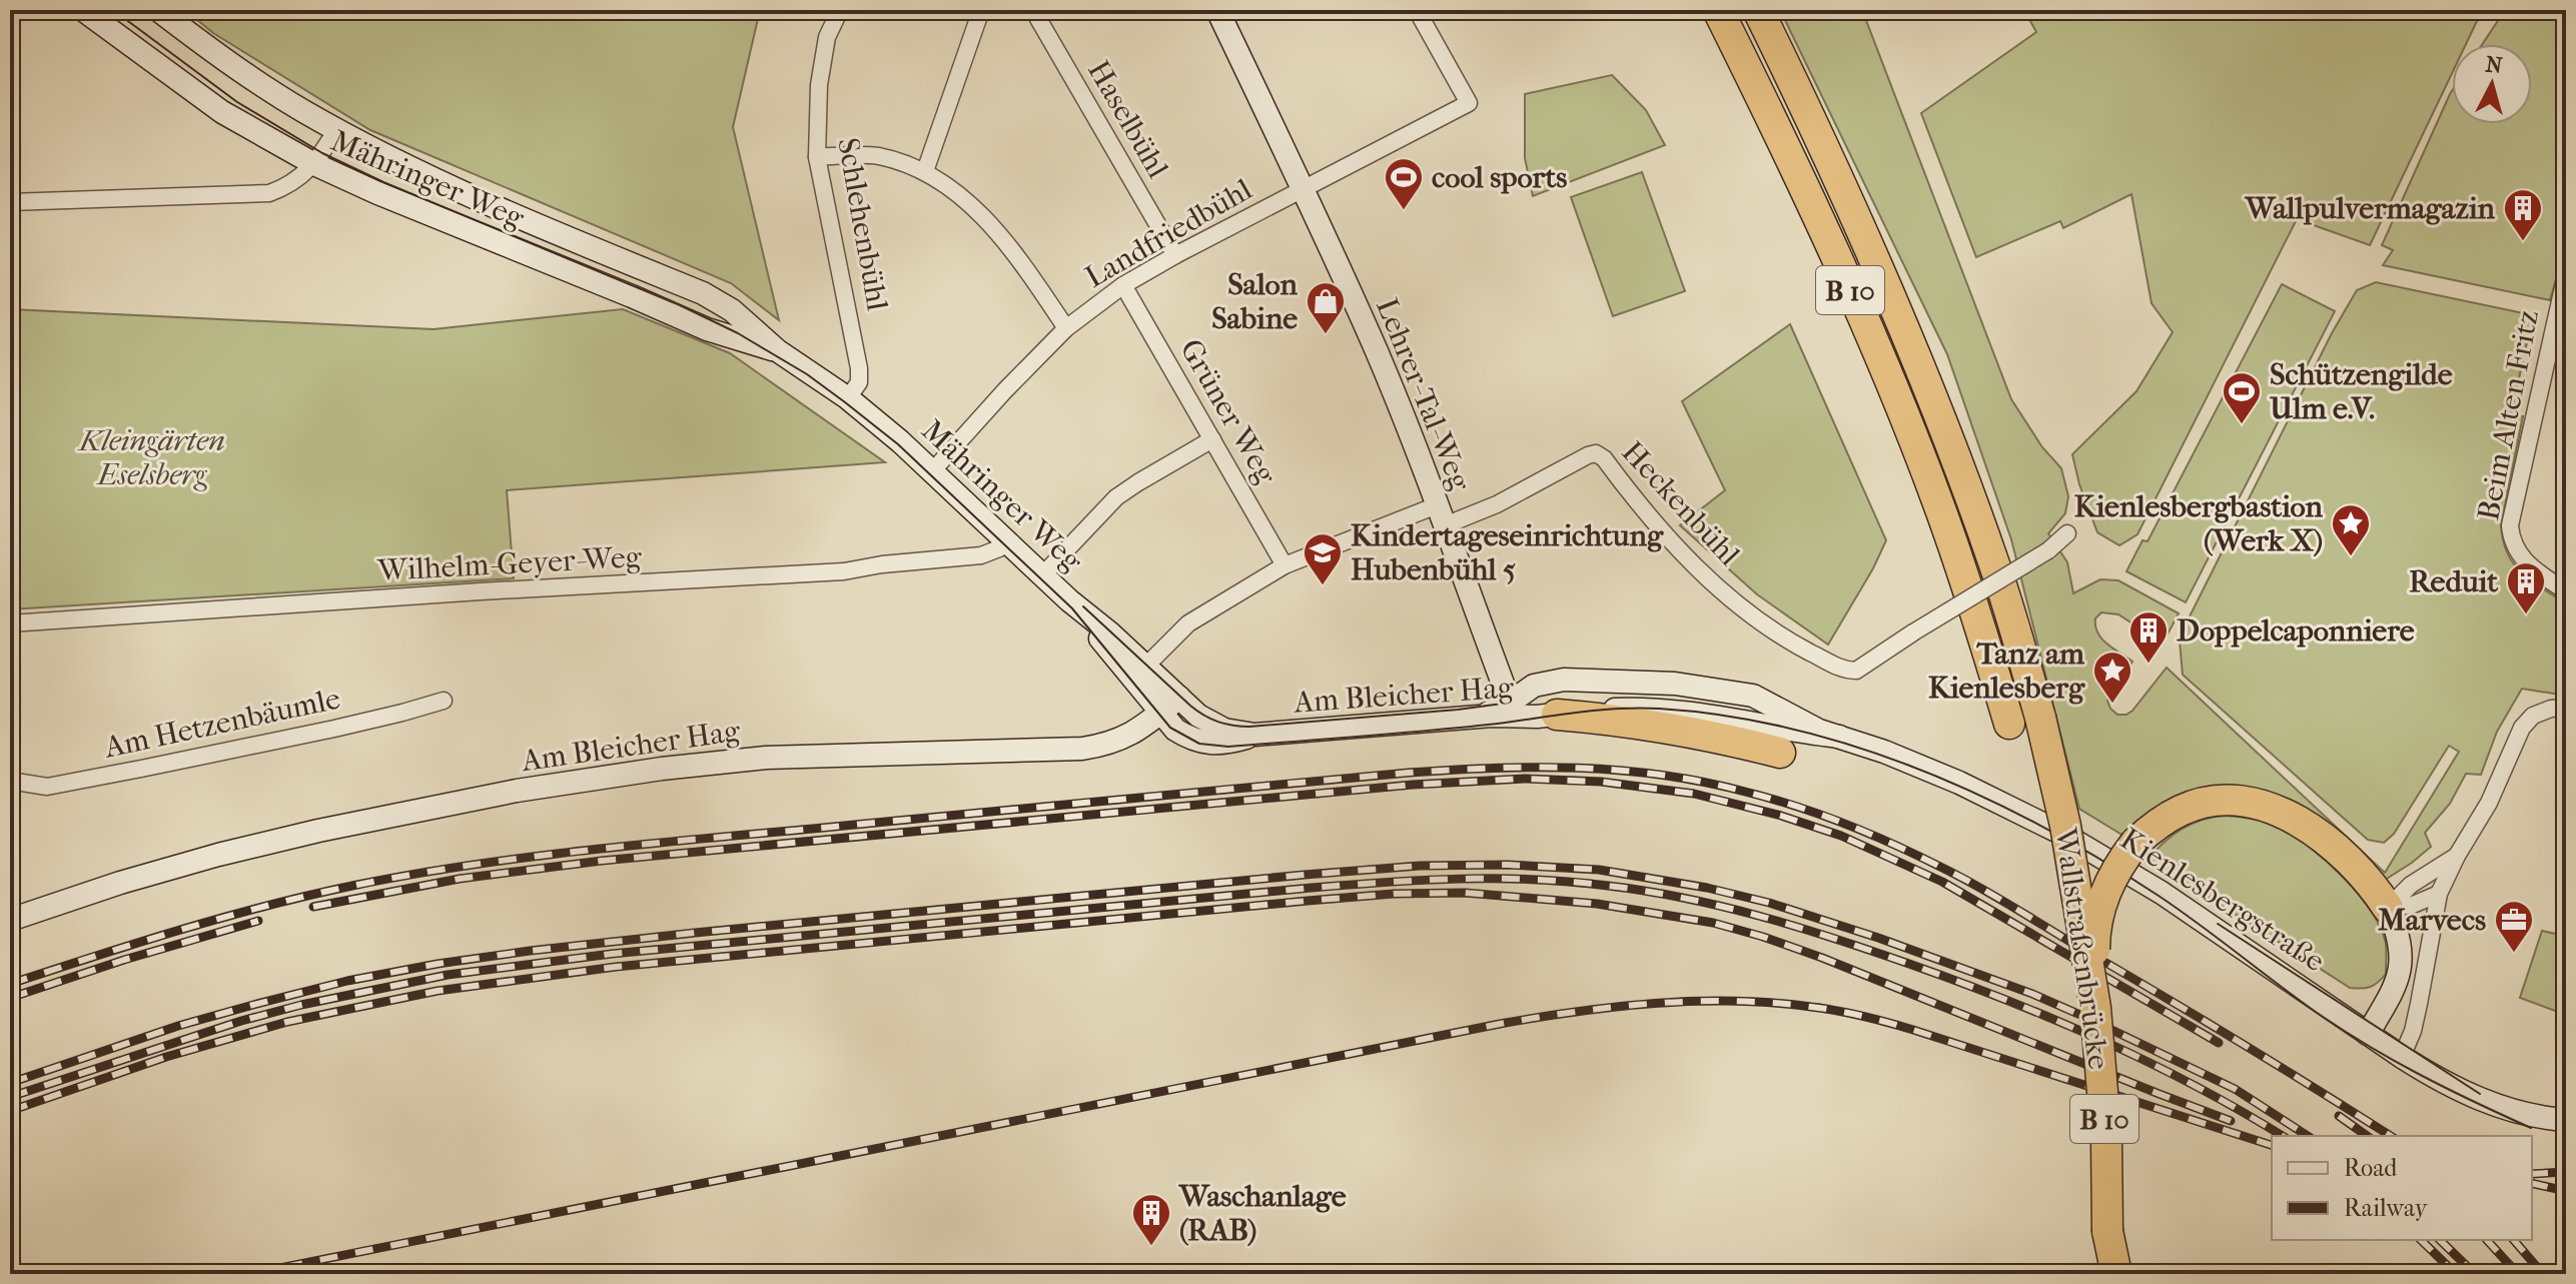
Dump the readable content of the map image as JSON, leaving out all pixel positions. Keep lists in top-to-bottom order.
{
  "streets": {
    "highway": ["B 10", "Wallstraßenbrücke"],
    "street": [
      "Haselbühl",
      "Mähringer Weg",
      "Schlehenbühl",
      "Landfriedbühl",
      "Lehrer-Tal-Weg",
      "Grüner Weg",
      "Beim Alten Fritz",
      "Heckenbühl",
      "Wilhelm-Geyer-Weg",
      "Am Bleicher Hag",
      "Am Hetzenbäumle",
      "Kienlesbergstraße"
    ]
  },
  "crossings": [
    ["Haselbühl", "Landfriedbühl"],
    ["Mähringer Weg", "Schlehenbühl"],
    ["Mähringer Weg", "Landfriedbühl"],
    ["Mähringer Weg", "Wilhelm-Geyer-Weg"],
    ["Mähringer Weg", "Am Bleicher Hag"],
    ["Landfriedbühl", "Lehrer-Tal-Weg"],
    ["Landfriedbühl", "Grüner Weg"],
    ["Lehrer-Tal-Weg", "Heckenbühl"],
    ["Lehrer-Tal-Weg", "Am Bleicher Hag"],
    ["Lehrer-Tal-Weg", "Kienlesbergstraße"],
    ["Am Bleicher Hag", "Kienlesbergstraße"]
  ],
  "parks": ["Kleingärten Eselsberg"],
  "places": {
    "sports": ["cool sports", "Schützengilde Ulm e.V."],
    "building": [
      "Wallpulvermagazin",
      "Reduit",
      "Doppelcaponniere",
      "Waschanlage (RAB)"
    ],
    "shop": ["Salon Sabine"],
    "place": ["Kienlesbergbastion (Werk X)", "Tanz am Kienlesberg"],
    "school or university": ["Kindertageseinrichtung Hubenbühl 5"],
    "office": ["Marvecs"]
  },
  "legend": ["Road", "Railway"],
  "north": "top"
}
